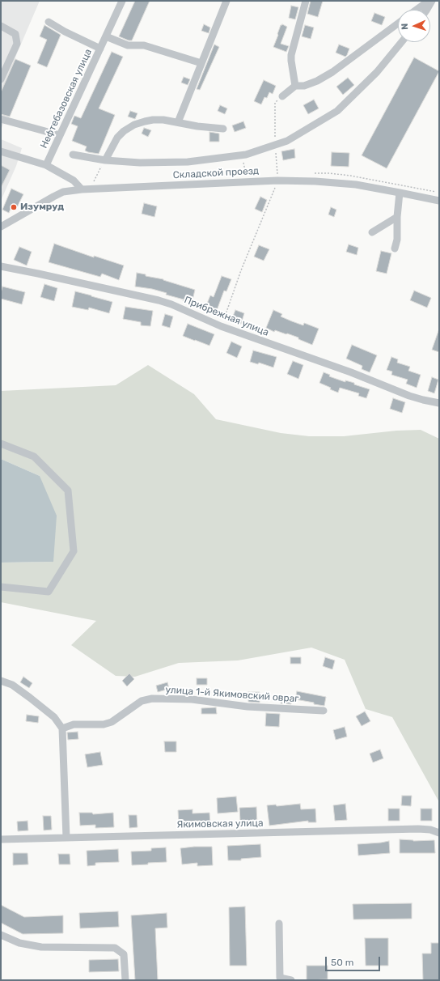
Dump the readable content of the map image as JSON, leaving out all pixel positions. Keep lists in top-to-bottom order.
{
  "streets": {
    "street": [
      "Нефтебазовская улица",
      "Складской проезд",
      "Прибрежная улица",
      "улица 1-й Якимовский овраг",
      "Якимовская улица"
    ]
  },
  "places": ["Изумруд"],
  "scale_bar": "50 m",
  "north": "left"
}
